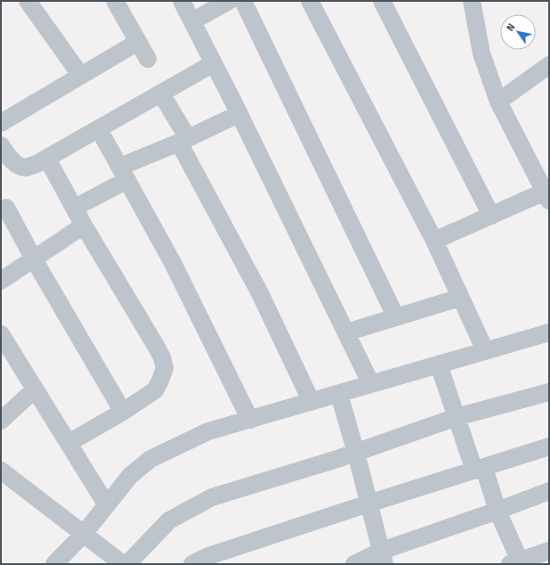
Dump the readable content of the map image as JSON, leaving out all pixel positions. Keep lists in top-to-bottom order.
{
  "north": "top left"
}
